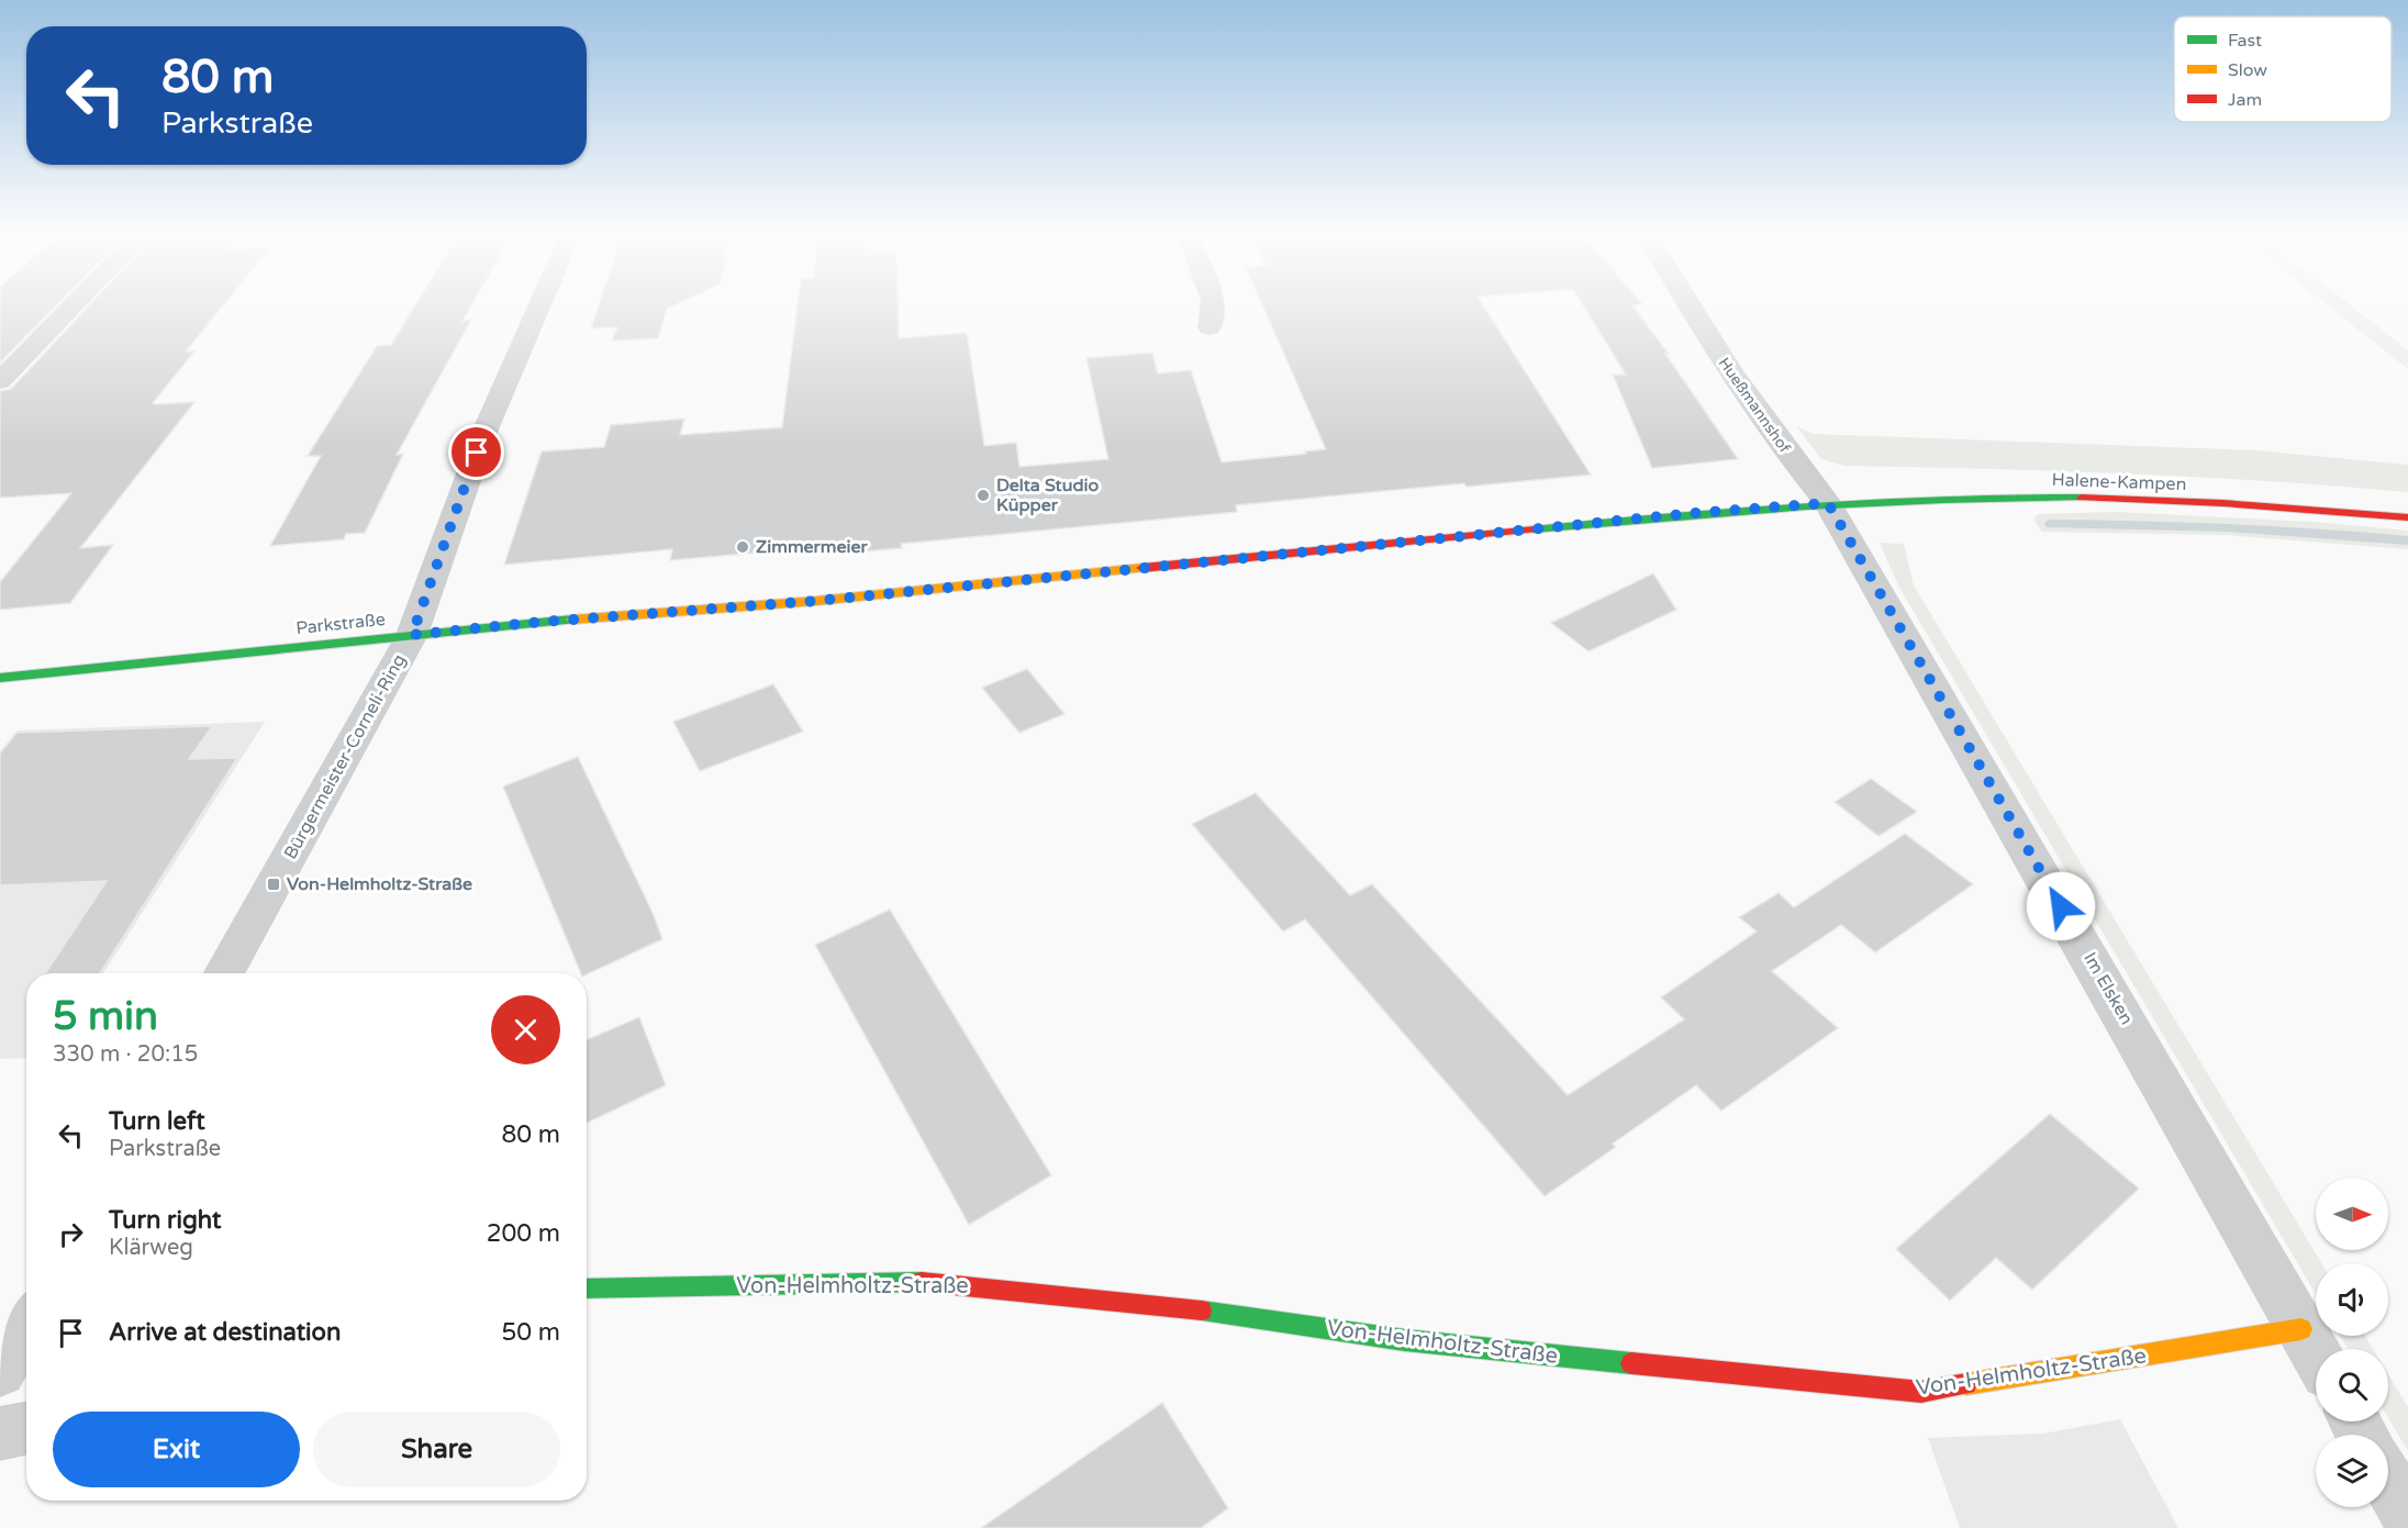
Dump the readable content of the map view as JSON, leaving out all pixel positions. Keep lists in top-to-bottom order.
{
  "streets": {
    "street": [
      "Hueßmannshof",
      "Halene-Kampen",
      "Parkstraße",
      "Bürgermeister-Corneli-Ring",
      "Im Elsken",
      "Von-Helmholtz-Straße"
    ]
  },
  "crossings": [
    ["Hueßmannshof", "Halene-Kampen"],
    ["Hueßmannshof", "Parkstraße"],
    ["Hueßmannshof", "Im Elsken"],
    ["Halene-Kampen", "Parkstraße"],
    ["Halene-Kampen", "Im Elsken"],
    ["Parkstraße", "Bürgermeister-Corneli-Ring"],
    ["Parkstraße", "Im Elsken"],
    ["Im Elsken", "Von-Helmholtz-Straße"]
  ],
  "places": {
    "other": ["Delta Studio Küpper", "Zimmermeier"],
    "transit": ["Von-Helmholtz-Straße"]
  },
  "legend": ["Fast", "Slow", "Jam"],
  "north": "right",
  "page": {
    "turn": ["80 m", "Parkstraße"],
    "heading": ["5 min", "330 m · 20:15"],
    "list": [
      {
        "name": "Turn left",
        "note": "Parkstraße",
        "value": "80 m"
      },
      {
        "name": "Turn right",
        "note": "Klärweg",
        "value": "200 m"
      },
      {
        "name": "Arrive at destination",
        "value": "50 m"
      }
    ],
    "buttons": ["Exit", "Share"]
  }
}
